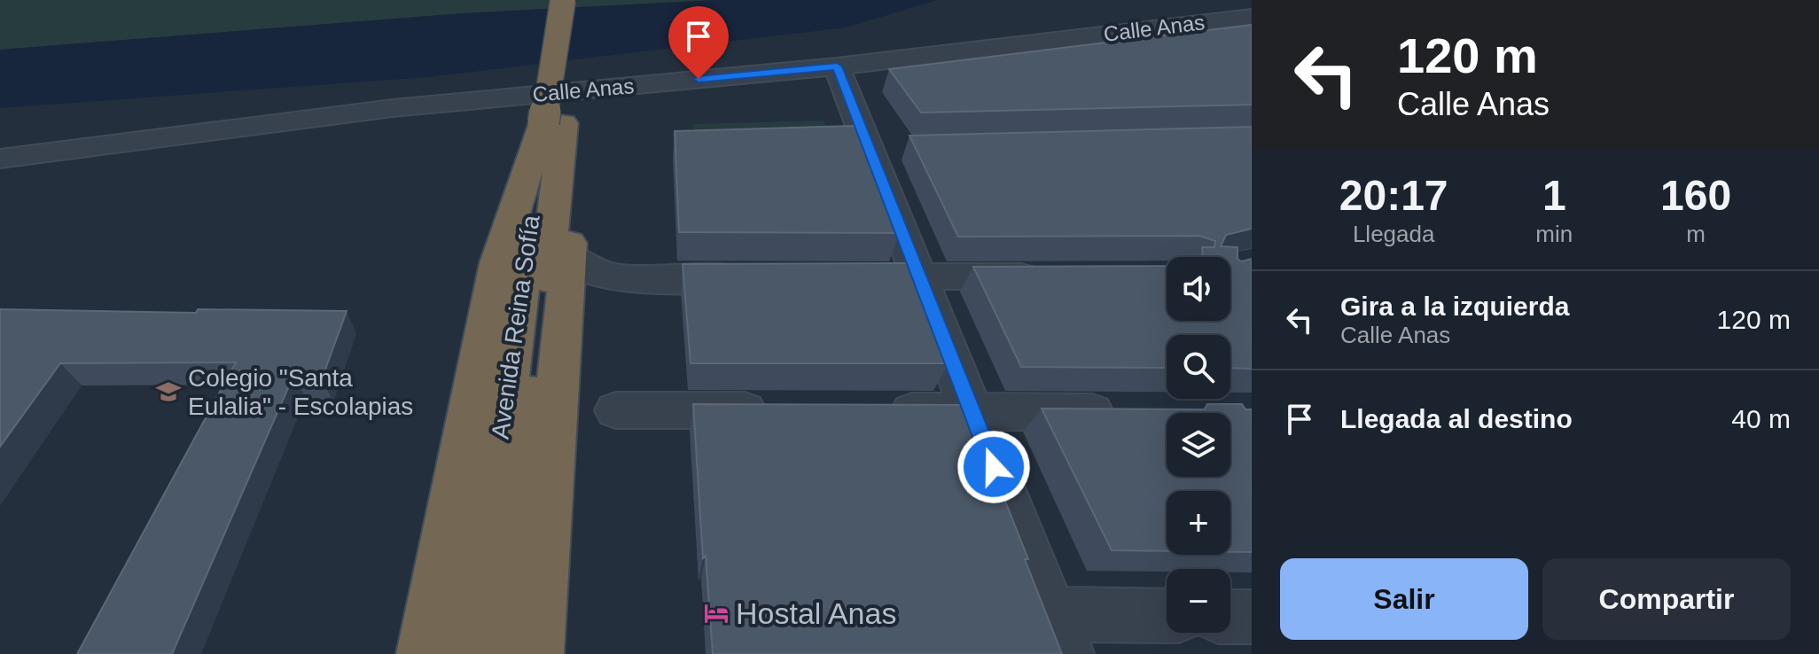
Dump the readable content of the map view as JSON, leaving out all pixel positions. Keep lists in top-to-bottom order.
{
  "streets": {
    "highway": ["Avenida Reina Sofía"],
    "street": ["Calle Anas"]
  },
  "places": {
    "school or university": ["Colegio \"Santa Eulalia\" - Escolapias"],
    "hotel": ["Hostal Anas"]
  },
  "page": {
    "turn": ["120 m", "Calle Anas"],
    "eta": [
      "20:17",
      "Llegada",
      "1",
      "min",
      "160",
      "m"
    ],
    "map_buttons": ["+", "−"],
    "list": [
      {
        "name": "Gira a la izquierda",
        "note": "Calle Anas",
        "value": "120 m"
      },
      {
        "name": "Llegada al destino",
        "value": "40 m"
      }
    ],
    "buttons": ["Salir", "Compartir"]
  }
}
